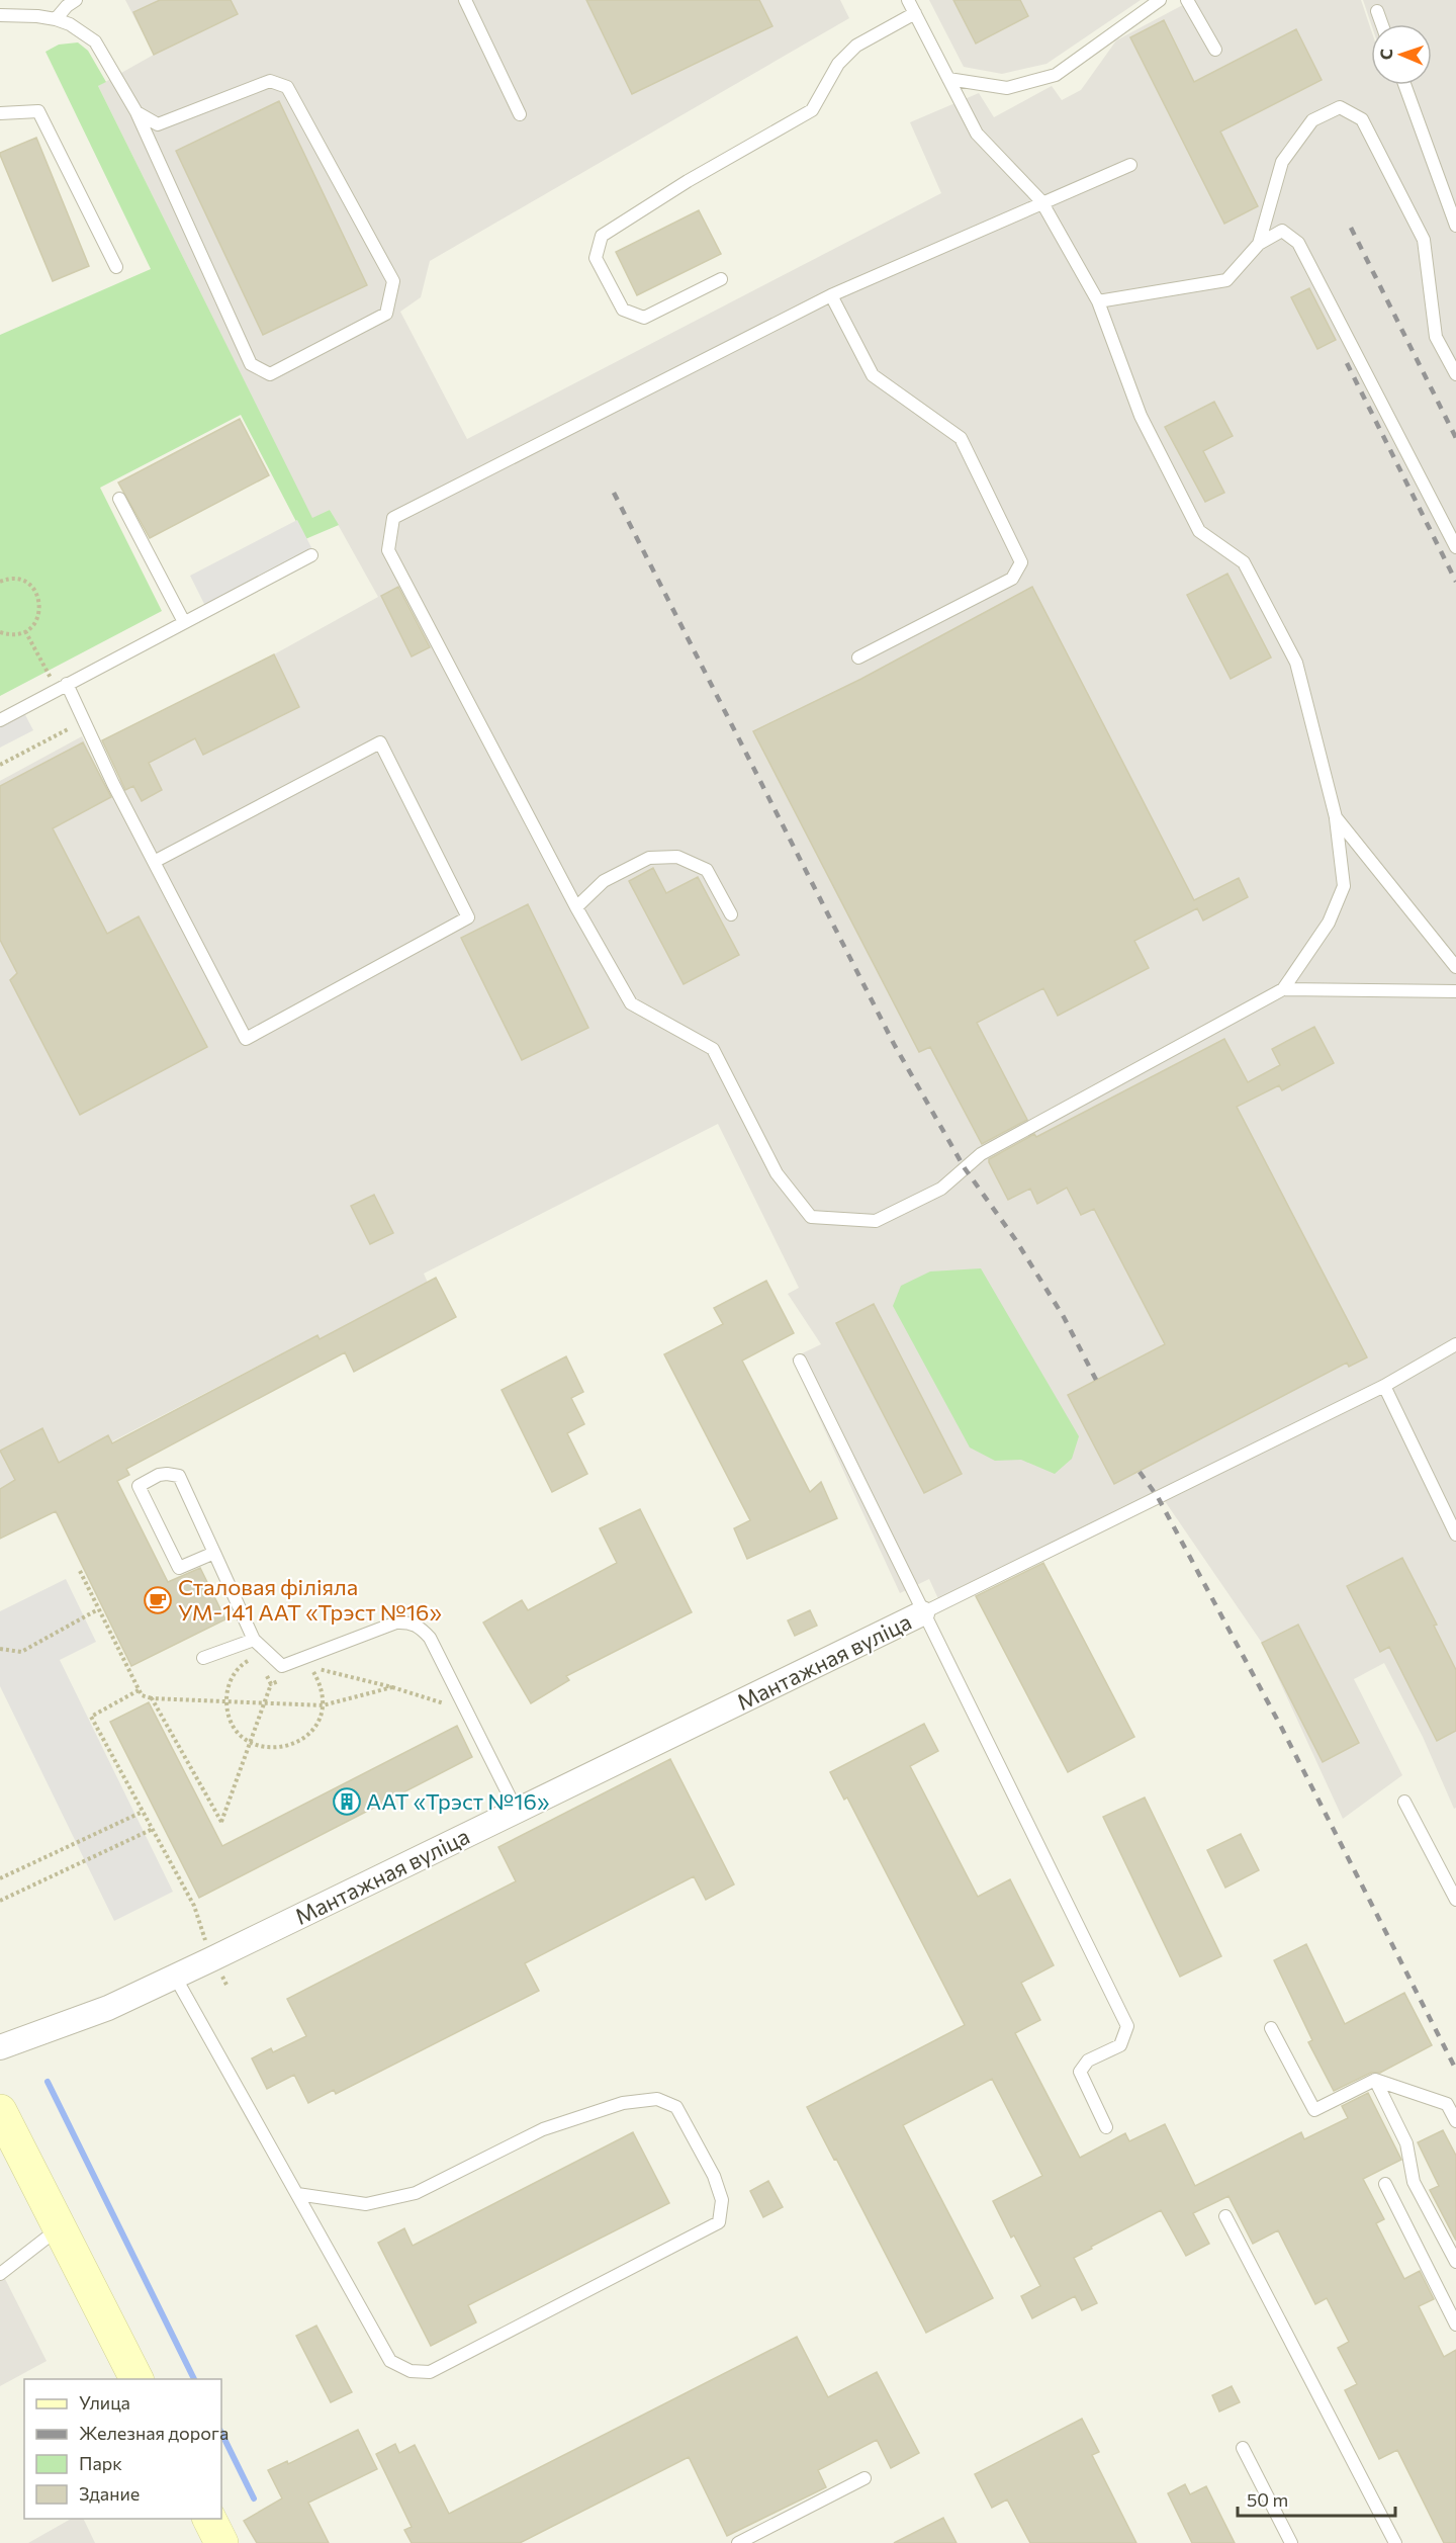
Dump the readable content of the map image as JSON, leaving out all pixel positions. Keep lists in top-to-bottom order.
{
  "streets": {
    "street": ["Мантажная вуліца"]
  },
  "places": {
    "cafe": ["Сталовая філіяла УМ-141 ААТ «Трэст №16»"],
    "building": ["ААТ «Трэст №16»"]
  },
  "legend": [
    "Улица",
    "Железная дорога",
    "Парк",
    "Здание"
  ],
  "scale_bar": "50 m",
  "north": "left"
}
